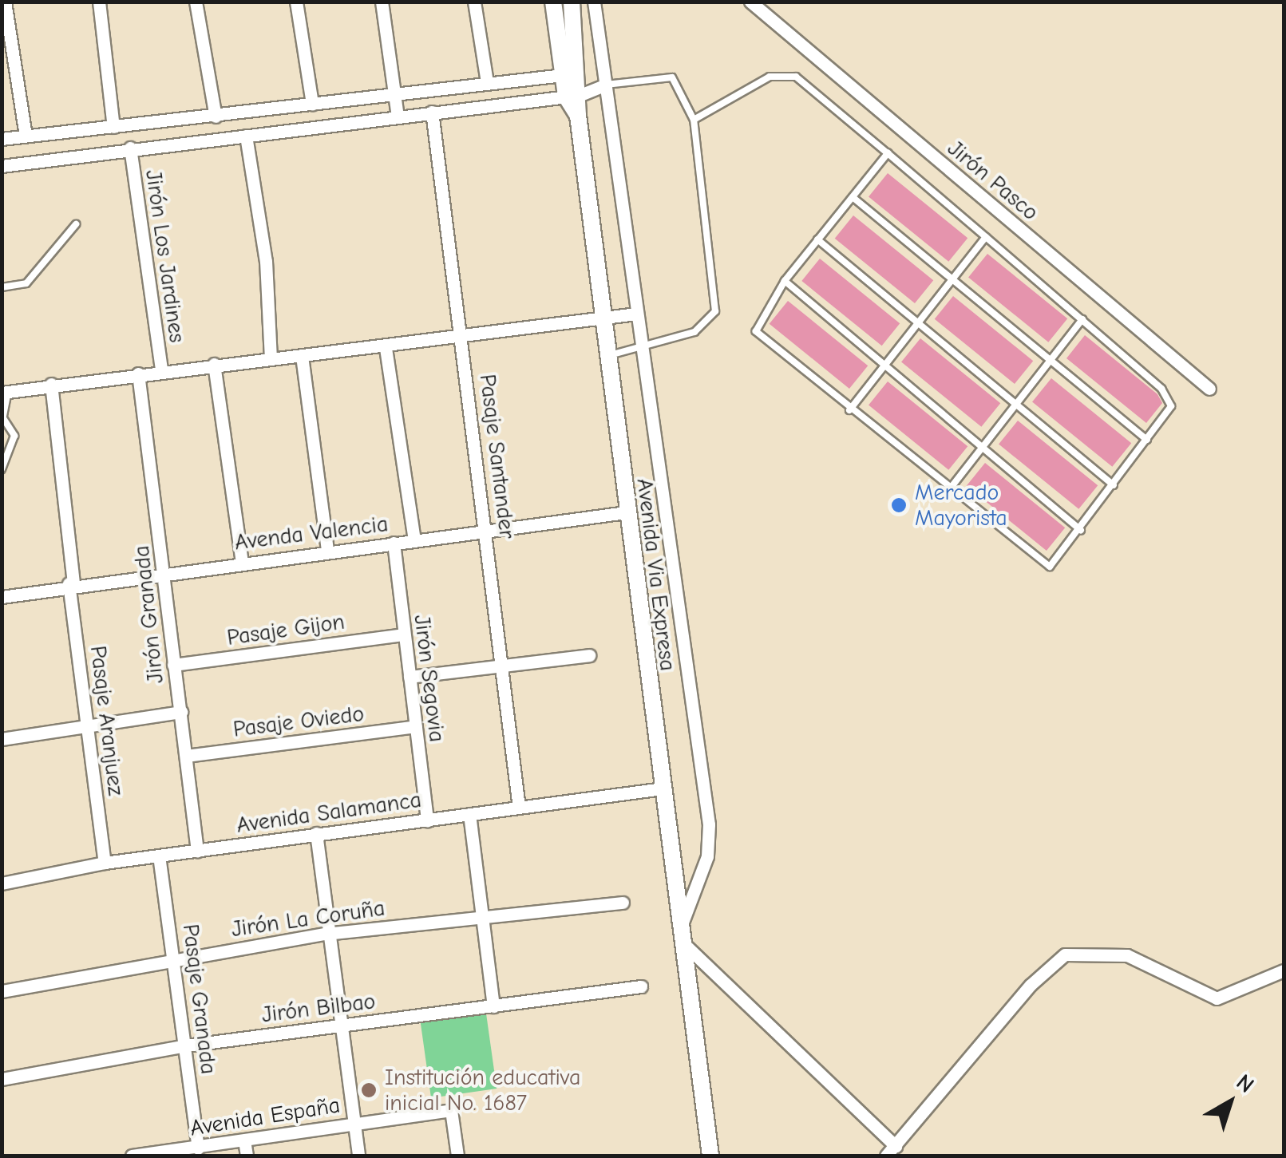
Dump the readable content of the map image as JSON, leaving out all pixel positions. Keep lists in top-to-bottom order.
{
  "streets": {
    "main road": ["Avenida Via Expresa"],
    "street": [
      "Jirón Pasco",
      "Jirón Los Jardines",
      "Pasaje Santander",
      "Avenda Valencia",
      "Jirón Granada",
      "Pasaje Gijon",
      "Jirón Segovia",
      "Pasaje Aranjuez",
      "Pasaje Oviedo",
      "Avenida Salamanca",
      "Jirón La Coruña",
      "Pasaje Granada",
      "Jirón Bilbao",
      "Avenida España"
    ]
  },
  "crossings": [
    ["Pasaje Santander", "Avenda Valencia"],
    ["Pasaje Santander", "Avenida Salamanca"],
    ["Avenda Valencia", "Avenida Via Expresa"],
    ["Avenda Valencia", "Jirón Granada"],
    ["Avenda Valencia", "Jirón Segovia"],
    ["Avenda Valencia", "Pasaje Aranjuez"],
    ["Avenida Via Expresa", "Avenida Salamanca"],
    ["Jirón Granada", "Pasaje Gijon"],
    ["Jirón Granada", "Pasaje Oviedo"],
    ["Jirón Granada", "Avenida Salamanca"],
    ["Pasaje Gijon", "Jirón Segovia"],
    ["Jirón Segovia", "Pasaje Oviedo"],
    ["Jirón Segovia", "Avenida Salamanca"],
    ["Pasaje Aranjuez", "Avenida Salamanca"],
    ["Avenida Salamanca", "Pasaje Granada"],
    ["Jirón La Coruña", "Pasaje Granada"],
    ["Pasaje Granada", "Jirón Bilbao"],
    ["Pasaje Granada", "Avenida España"]
  ],
  "places": ["Mercado Mayorista", "Institución educativa inicial No. 1687"],
  "north": "top right"
}
